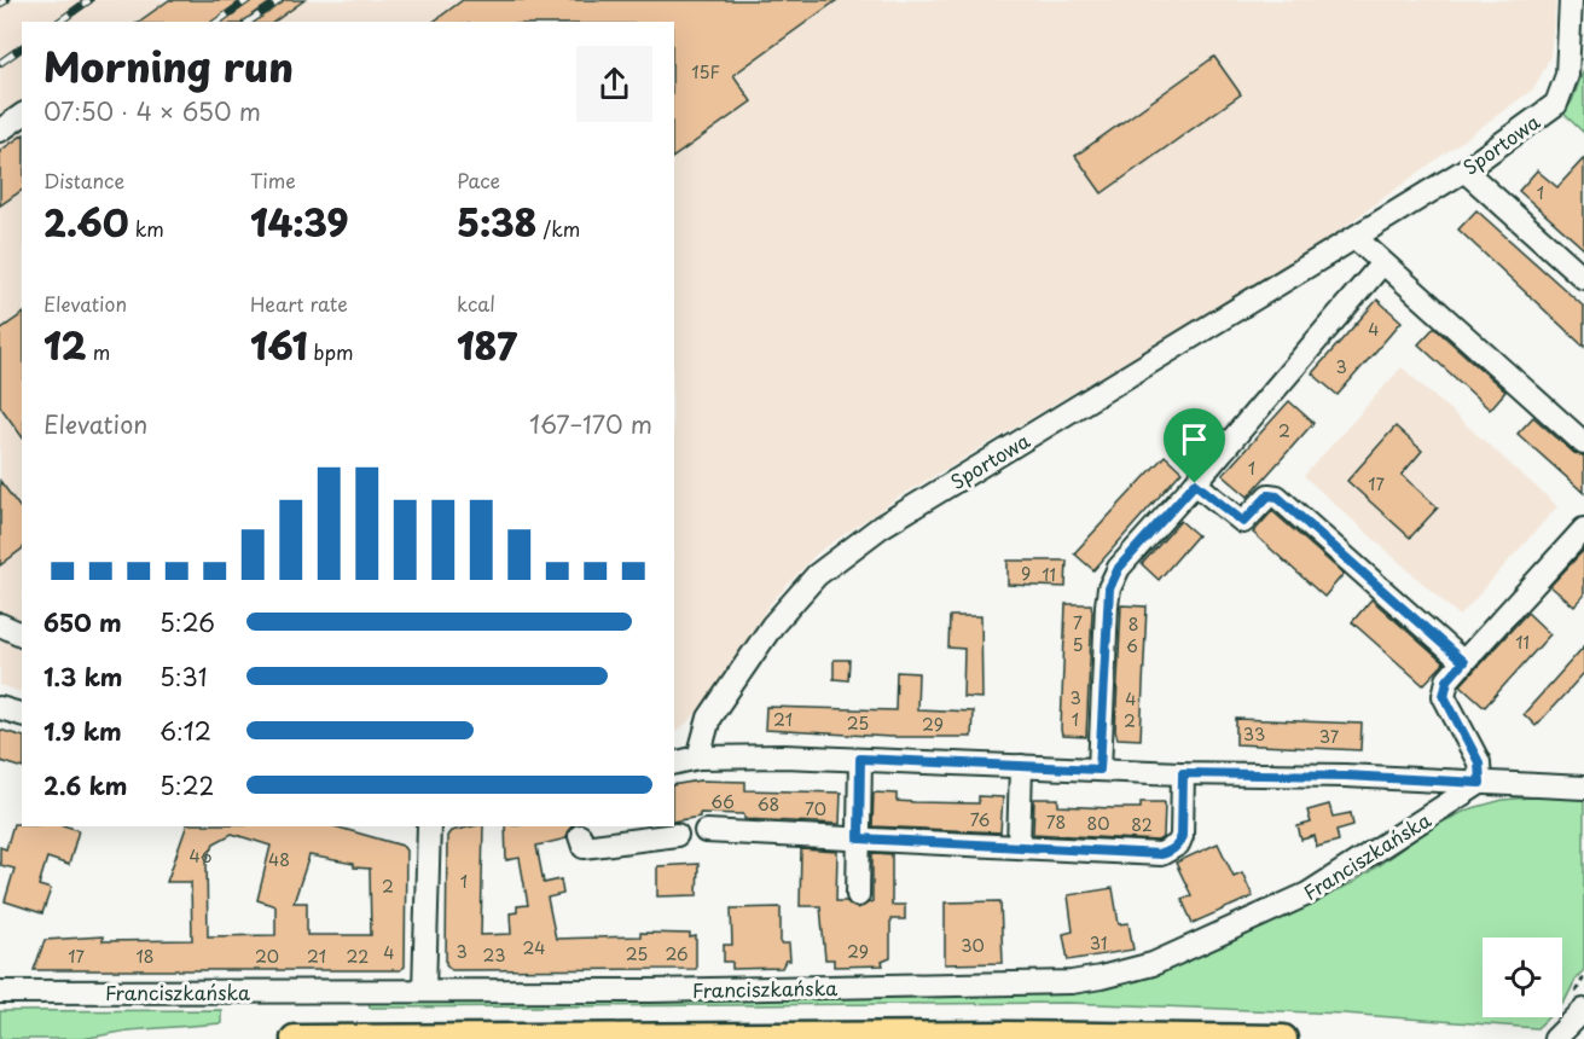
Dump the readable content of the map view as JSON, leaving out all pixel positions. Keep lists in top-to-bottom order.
{
  "streets": {
    "street": ["Sportowa", "Franciszkańska"]
  },
  "house_numbers": [
    "15F",
    "1",
    "4",
    "3",
    "2",
    "1",
    "17",
    "9",
    "11",
    "7",
    "8",
    "11",
    "5",
    "6",
    "3",
    "4",
    "21",
    "1",
    "2",
    "25",
    "29",
    "33",
    "37",
    "66",
    "68",
    "70",
    "76",
    "78",
    "80",
    "82",
    "46",
    "48",
    "1",
    "2",
    "31",
    "30",
    "24",
    "3",
    "29",
    "4",
    "25",
    "26",
    "23",
    "17",
    "18",
    "20",
    "21",
    "22"
  ],
  "page": {
    "heading": ["Morning run", "07:50 · 4 × 650 m"],
    "stats": [
      ["Distance", "2.60 km"],
      ["Time", "14:39"],
      ["Pace", "5:38 /km"],
      ["Elevation", "12 m"],
      ["Heart rate", "161 bpm"],
      ["kcal", "187"]
    ],
    "chart": ["Elevation", "167–170 m"],
    "list": [
      {
        "name": "650 m",
        "note": "5:26"
      },
      {
        "name": "1.3 km",
        "note": "5:31"
      },
      {
        "name": "1.9 km",
        "note": "6:12"
      },
      {
        "name": "2.6 km",
        "note": "5:22"
      }
    ]
  }
}
